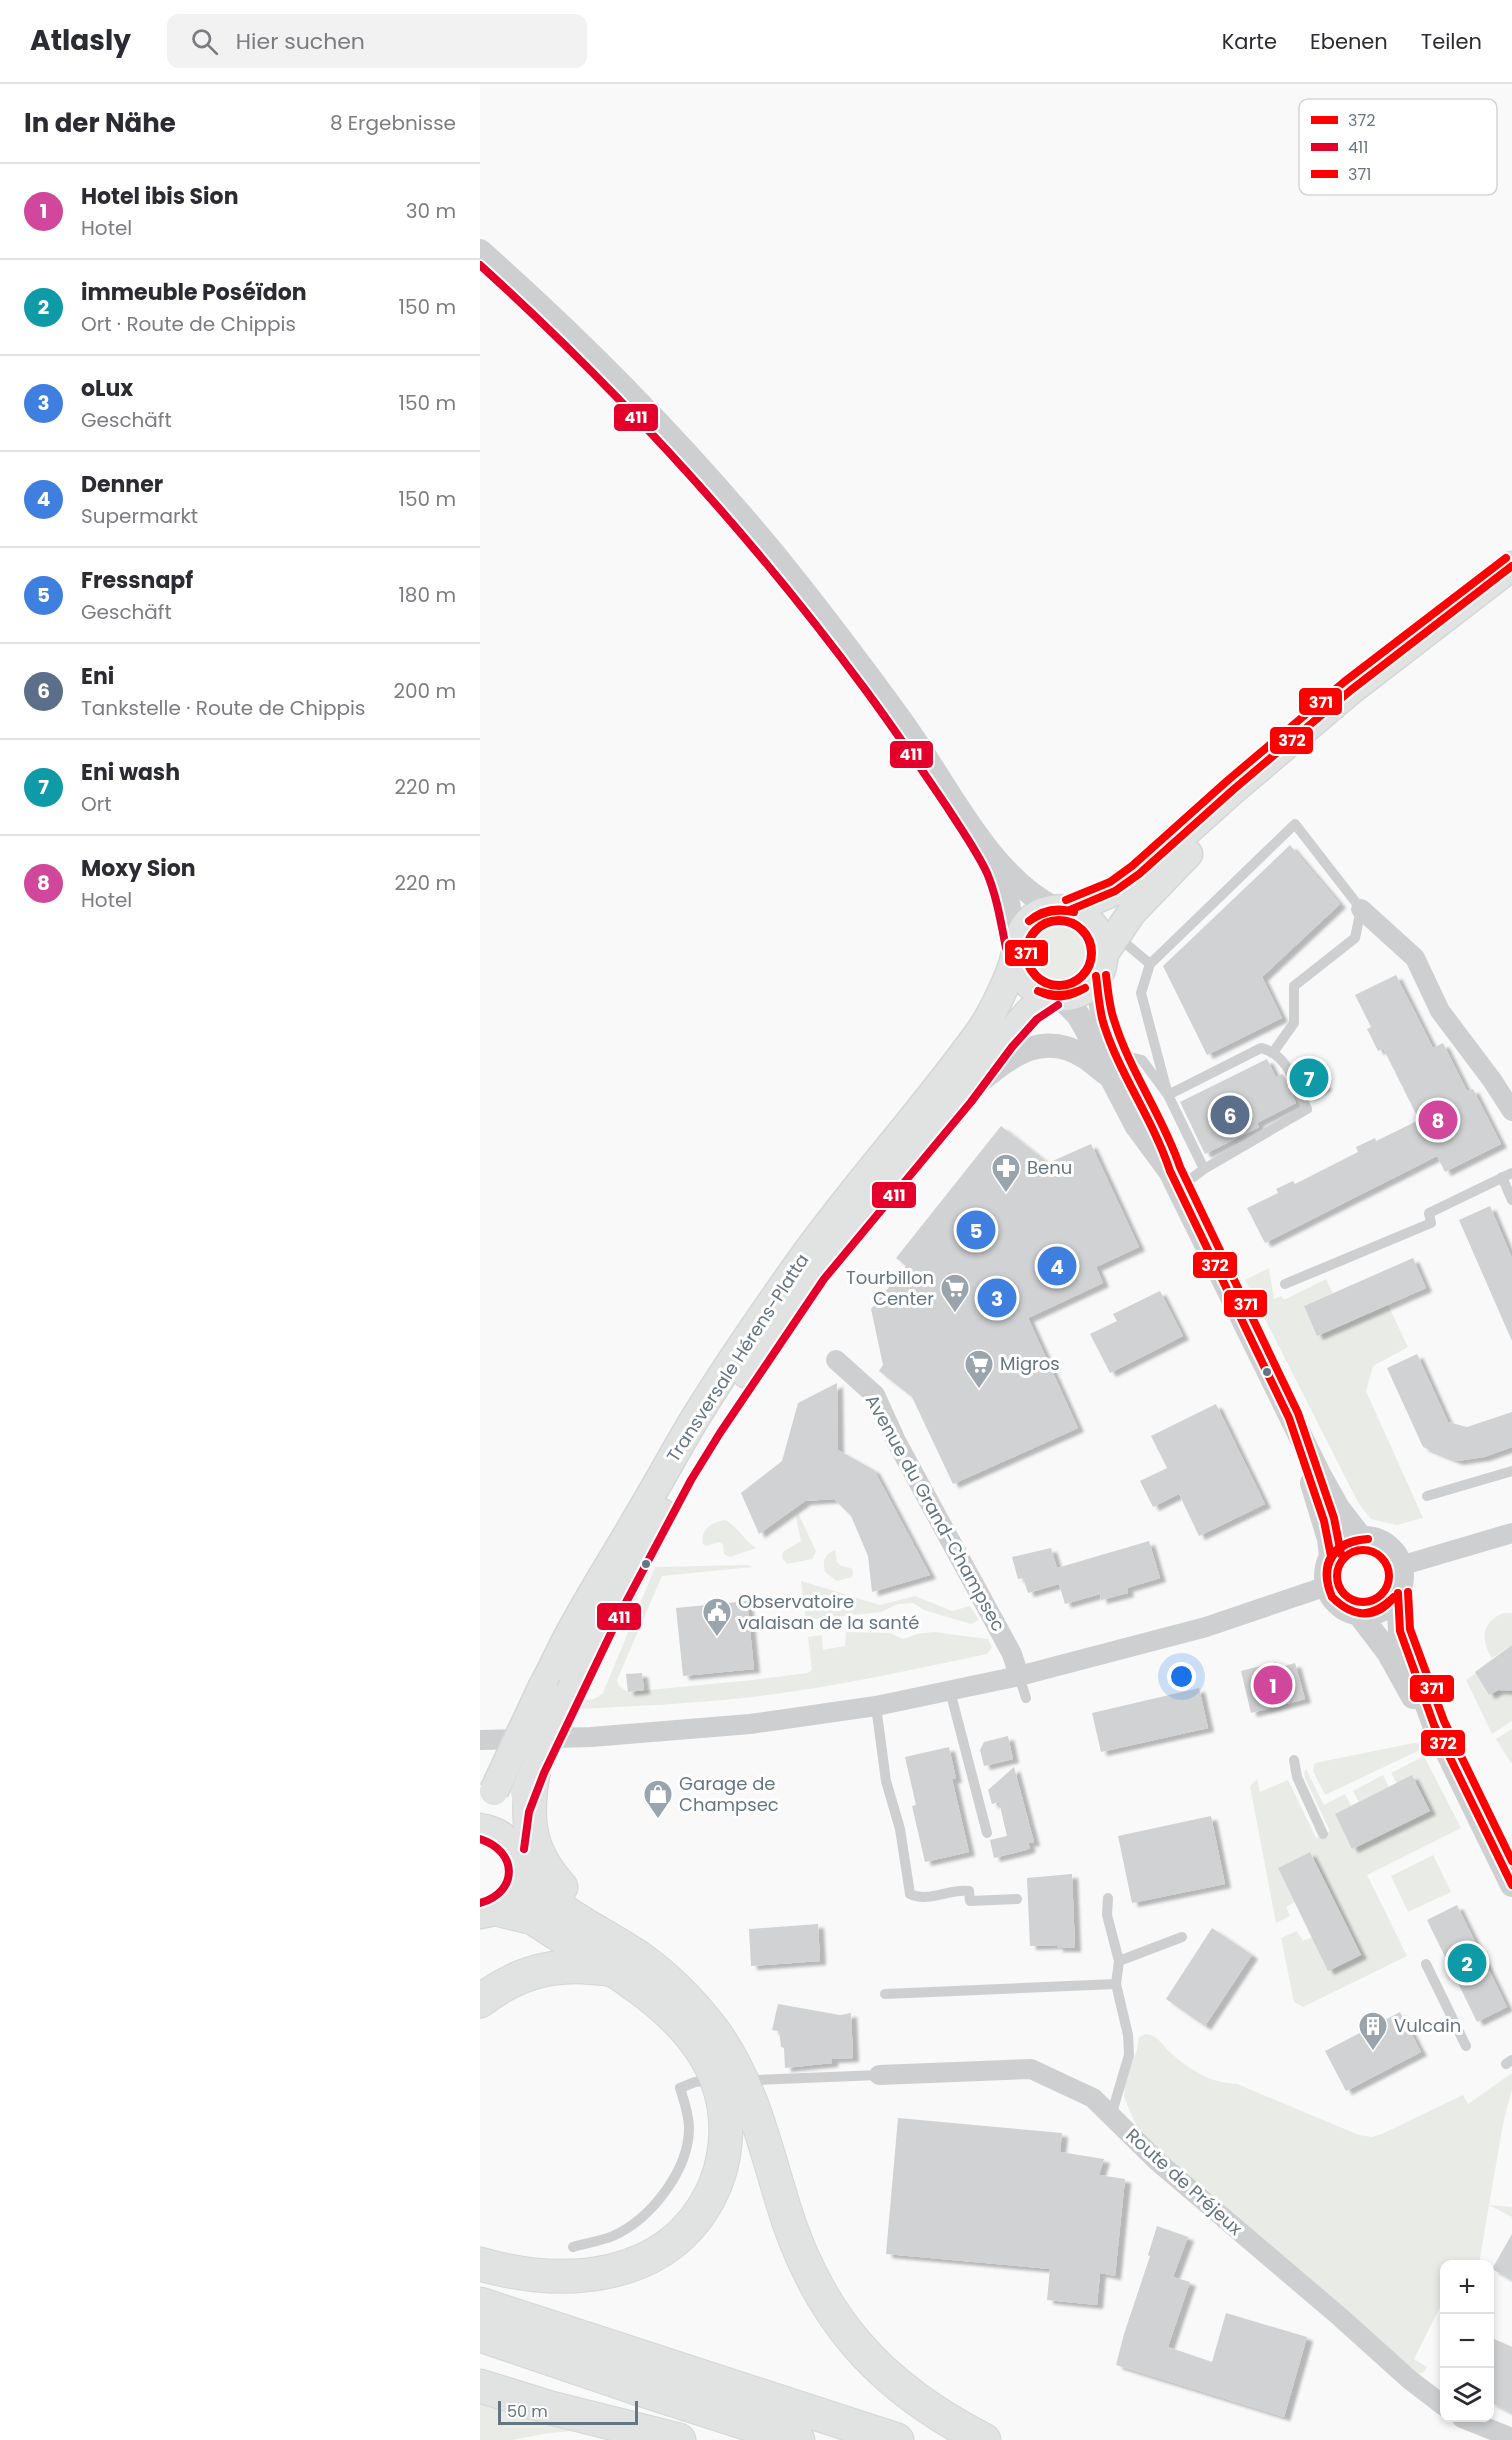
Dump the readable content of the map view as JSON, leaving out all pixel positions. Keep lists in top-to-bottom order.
{
  "streets": {
    "main road": ["Transversale Hérens-Platta"],
    "street": ["Avenue du Grand-Champsec", "Route de Préjeux"]
  },
  "places": {
    "pharmacy": ["Benu"],
    "supermarket": ["Tourbillon Center", "Migros"],
    "public building": ["Observatoire valaisan de la santé"],
    "shop": ["Garage de Champsec"],
    "building": ["Vulcain"]
  },
  "lines": ["transit line 411", "transit line 371", "transit line 372"],
  "legend": ["372", "411", "371"],
  "scale_bar": "50 m",
  "page": {
    "header": "Atlasly",
    "search": "Hier suchen",
    "nav": ["Karte", "Ebenen", "Teilen"],
    "heading": ["In der Nähe", "8 Ergebnisse"],
    "list": [
      {
        "mark": "1",
        "name": "Hotel ibis Sion",
        "note": "Hotel",
        "value": "30 m"
      },
      {
        "mark": "2",
        "name": "immeuble Poséïdon",
        "note": "Ort · Route de Chippis",
        "value": "150 m"
      },
      {
        "mark": "3",
        "name": "oLux",
        "note": "Geschäft",
        "value": "150 m"
      },
      {
        "mark": "4",
        "name": "Denner",
        "note": "Supermarkt",
        "value": "150 m"
      },
      {
        "mark": "5",
        "name": "Fressnapf",
        "note": "Geschäft",
        "value": "180 m"
      },
      {
        "mark": "6",
        "name": "Eni",
        "note": "Tankstelle · Route de Chippis",
        "value": "200 m"
      },
      {
        "mark": "7",
        "name": "Eni wash",
        "note": "Ort",
        "value": "220 m"
      },
      {
        "mark": "8",
        "name": "Moxy Sion",
        "note": "Hotel",
        "value": "220 m"
      }
    ],
    "pins": [
      "7",
      "6",
      "8",
      "5",
      "4",
      "3",
      "1",
      "2"
    ],
    "map_buttons": ["+", "−"],
    "scale": "50 m"
  }
}
